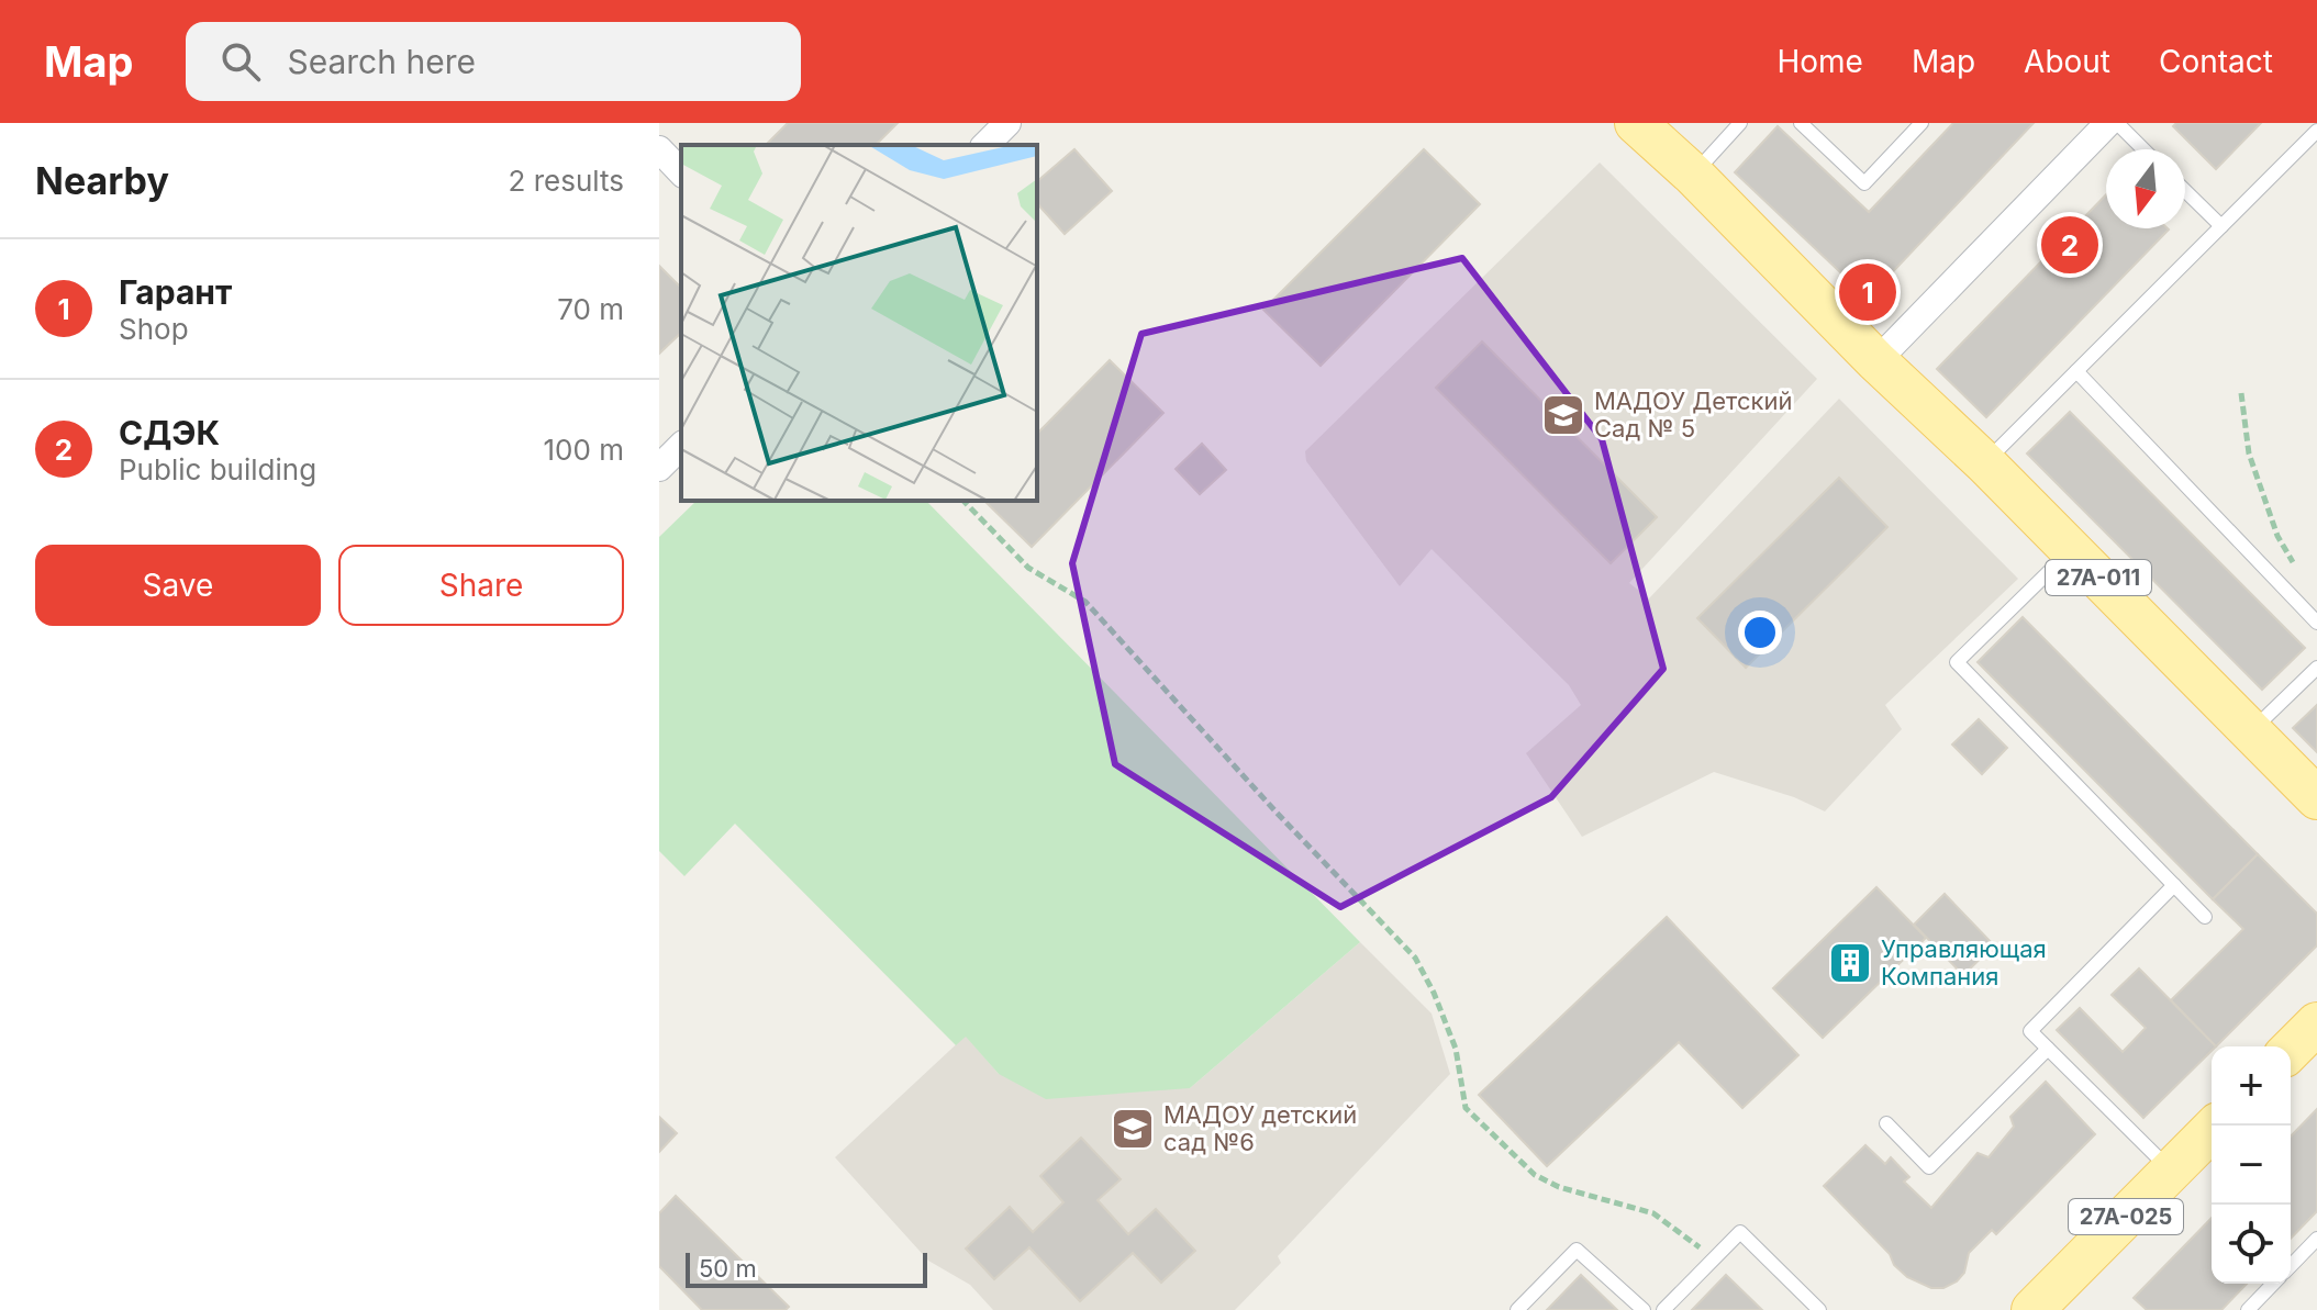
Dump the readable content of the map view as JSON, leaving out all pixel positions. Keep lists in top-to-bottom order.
{
  "streets": {
    "main road": ["27А-011", "27А-025"]
  },
  "places": {
    "school or university": ["МАДОУ Детский Сад № 5", "МАДОУ детский сад №6"],
    "building": ["Управляющая Компания"]
  },
  "scale_bar": "50 m",
  "north": "bottom",
  "page": {
    "header": "Map",
    "search": "Search here",
    "nav": [
      "Home",
      "Map",
      "About",
      "Contact"
    ],
    "heading": ["Nearby", "2 results"],
    "pins": ["2", "1"],
    "list": [
      {
        "mark": "1",
        "name": "Гарант",
        "note": "Shop",
        "value": "70 m"
      },
      {
        "mark": "2",
        "name": "СДЭК",
        "note": "Public building",
        "value": "100 m"
      }
    ],
    "buttons": ["Save", "Share"],
    "map_buttons": ["+", "−"],
    "scale": "50 m"
  }
}
